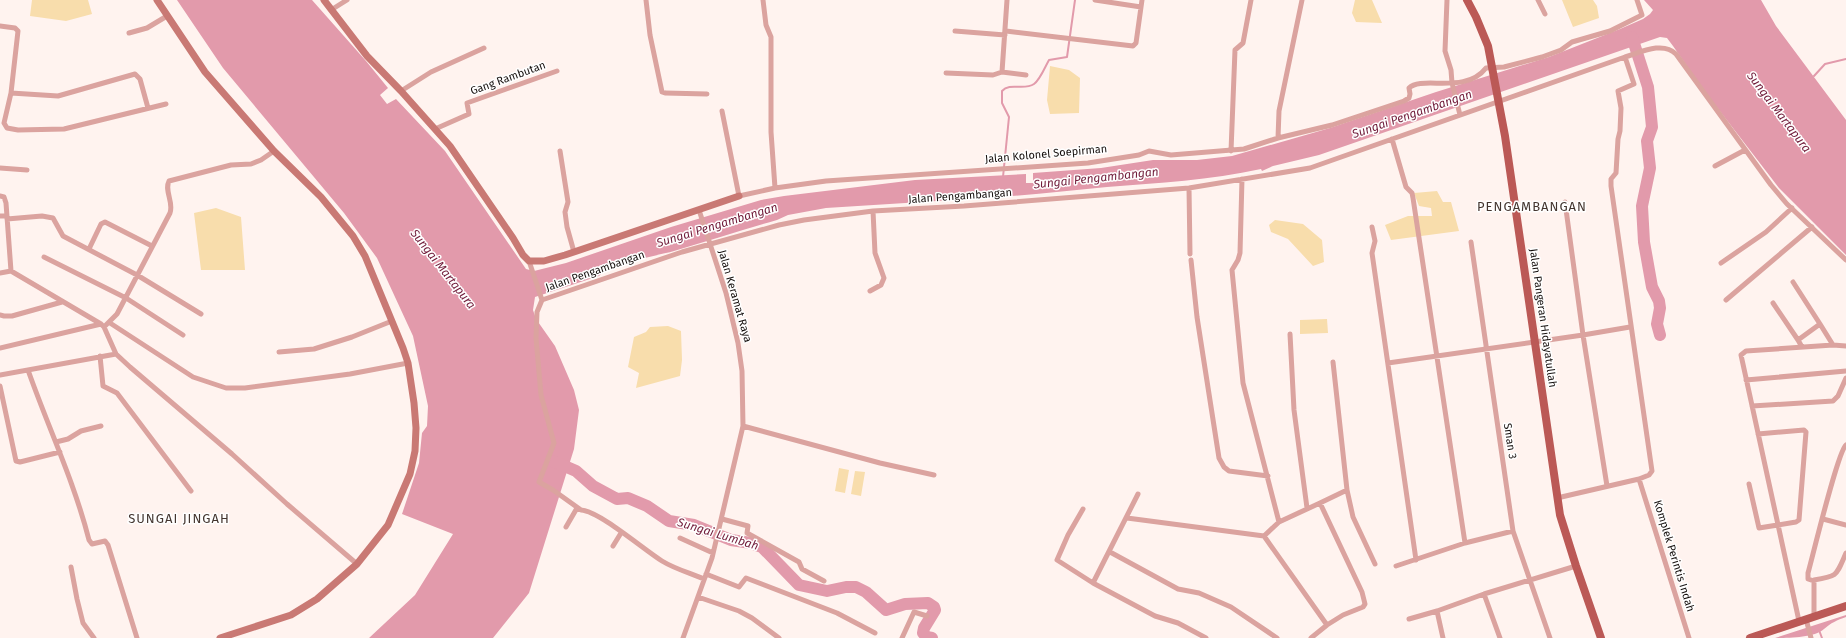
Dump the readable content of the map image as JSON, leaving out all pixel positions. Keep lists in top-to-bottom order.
{
  "streets": {
    "main road": ["Jalan Pangeran Hidayatullah"],
    "street": [
      "Gang Rambutan",
      "Jalan Kolonel Soepirman",
      "Jalan Pengambangan",
      "Jalan Keramat Raya",
      "Sman 3",
      "Komplek Perintis Indah"
    ]
  },
  "crossings": [
    ["Jalan Kolonel Soepirman", "Jalan Keramat Raya"],
    ["Jalan Kolonel Soepirman", "Jalan Pangeran Hidayatullah"],
    ["Jalan Pengambangan", "Jalan Keramat Raya"],
    ["Jalan Pengambangan", "Jalan Pangeran Hidayatullah"]
  ],
  "districts": ["PENGAMBANGAN", "SUNGAI JINGAH"],
  "water": ["Sungai Martapura", "Sungai Pengambangan", "Sungai Lumbah"]
}
